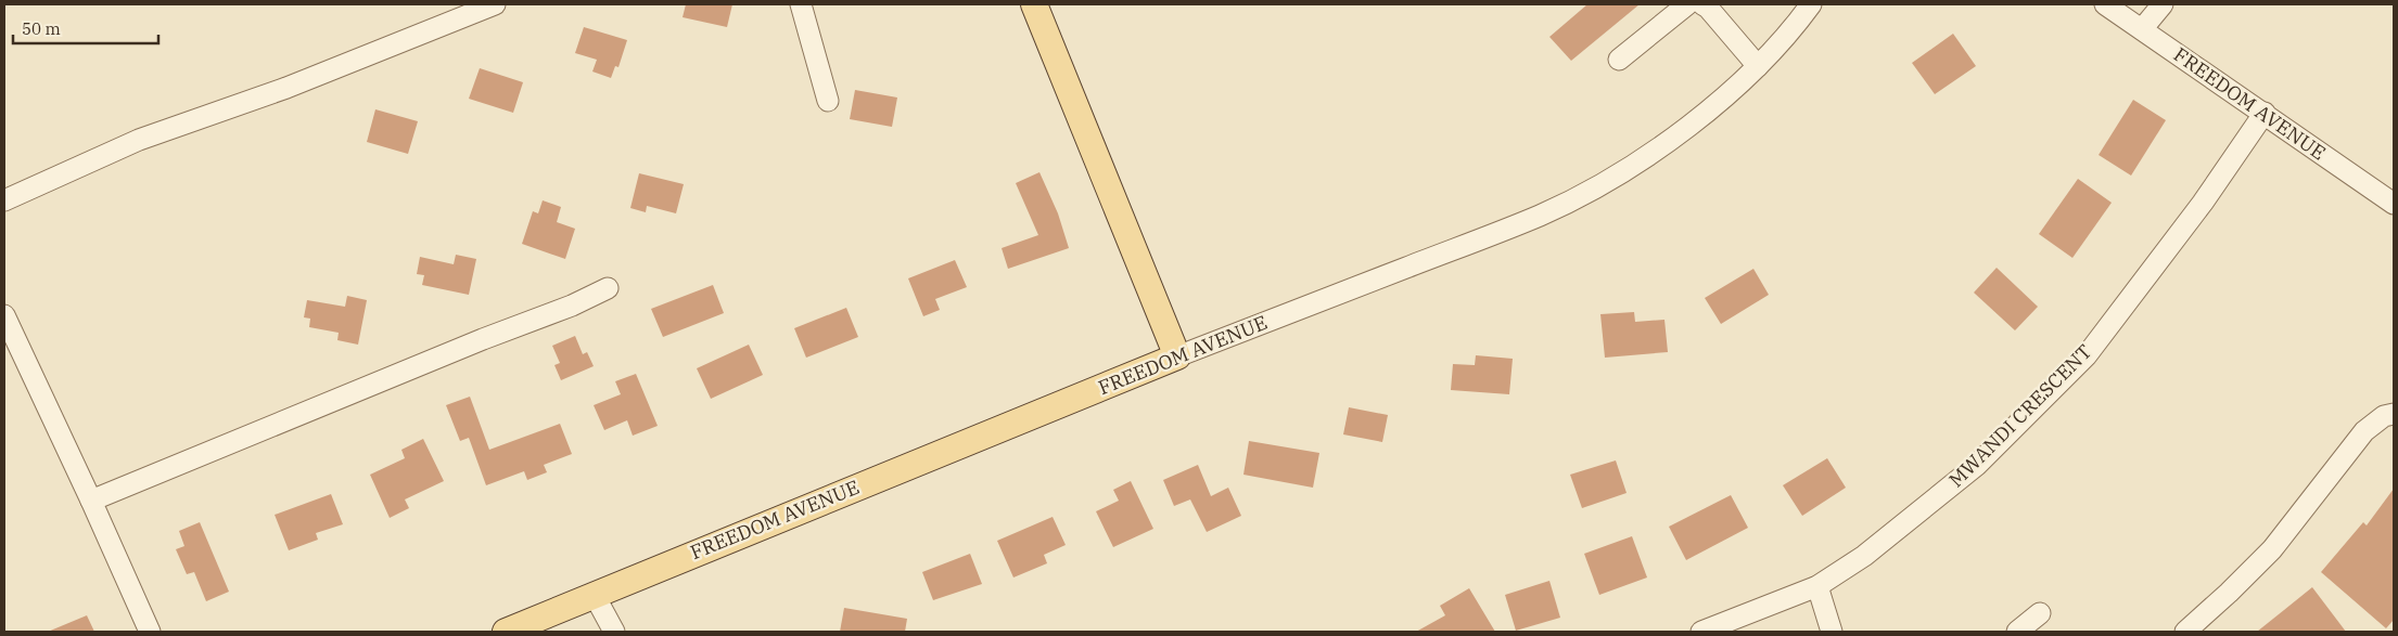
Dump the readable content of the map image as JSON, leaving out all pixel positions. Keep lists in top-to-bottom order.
{
  "streets": {
    "main road": ["FREEDOM AVENUE"],
    "street": ["MWANDI CRESCENT"]
  },
  "crossings": [
    ["FREEDOM AVENUE", "MWANDI CRESCENT"]
  ],
  "scale_bar": "50 m"
}
